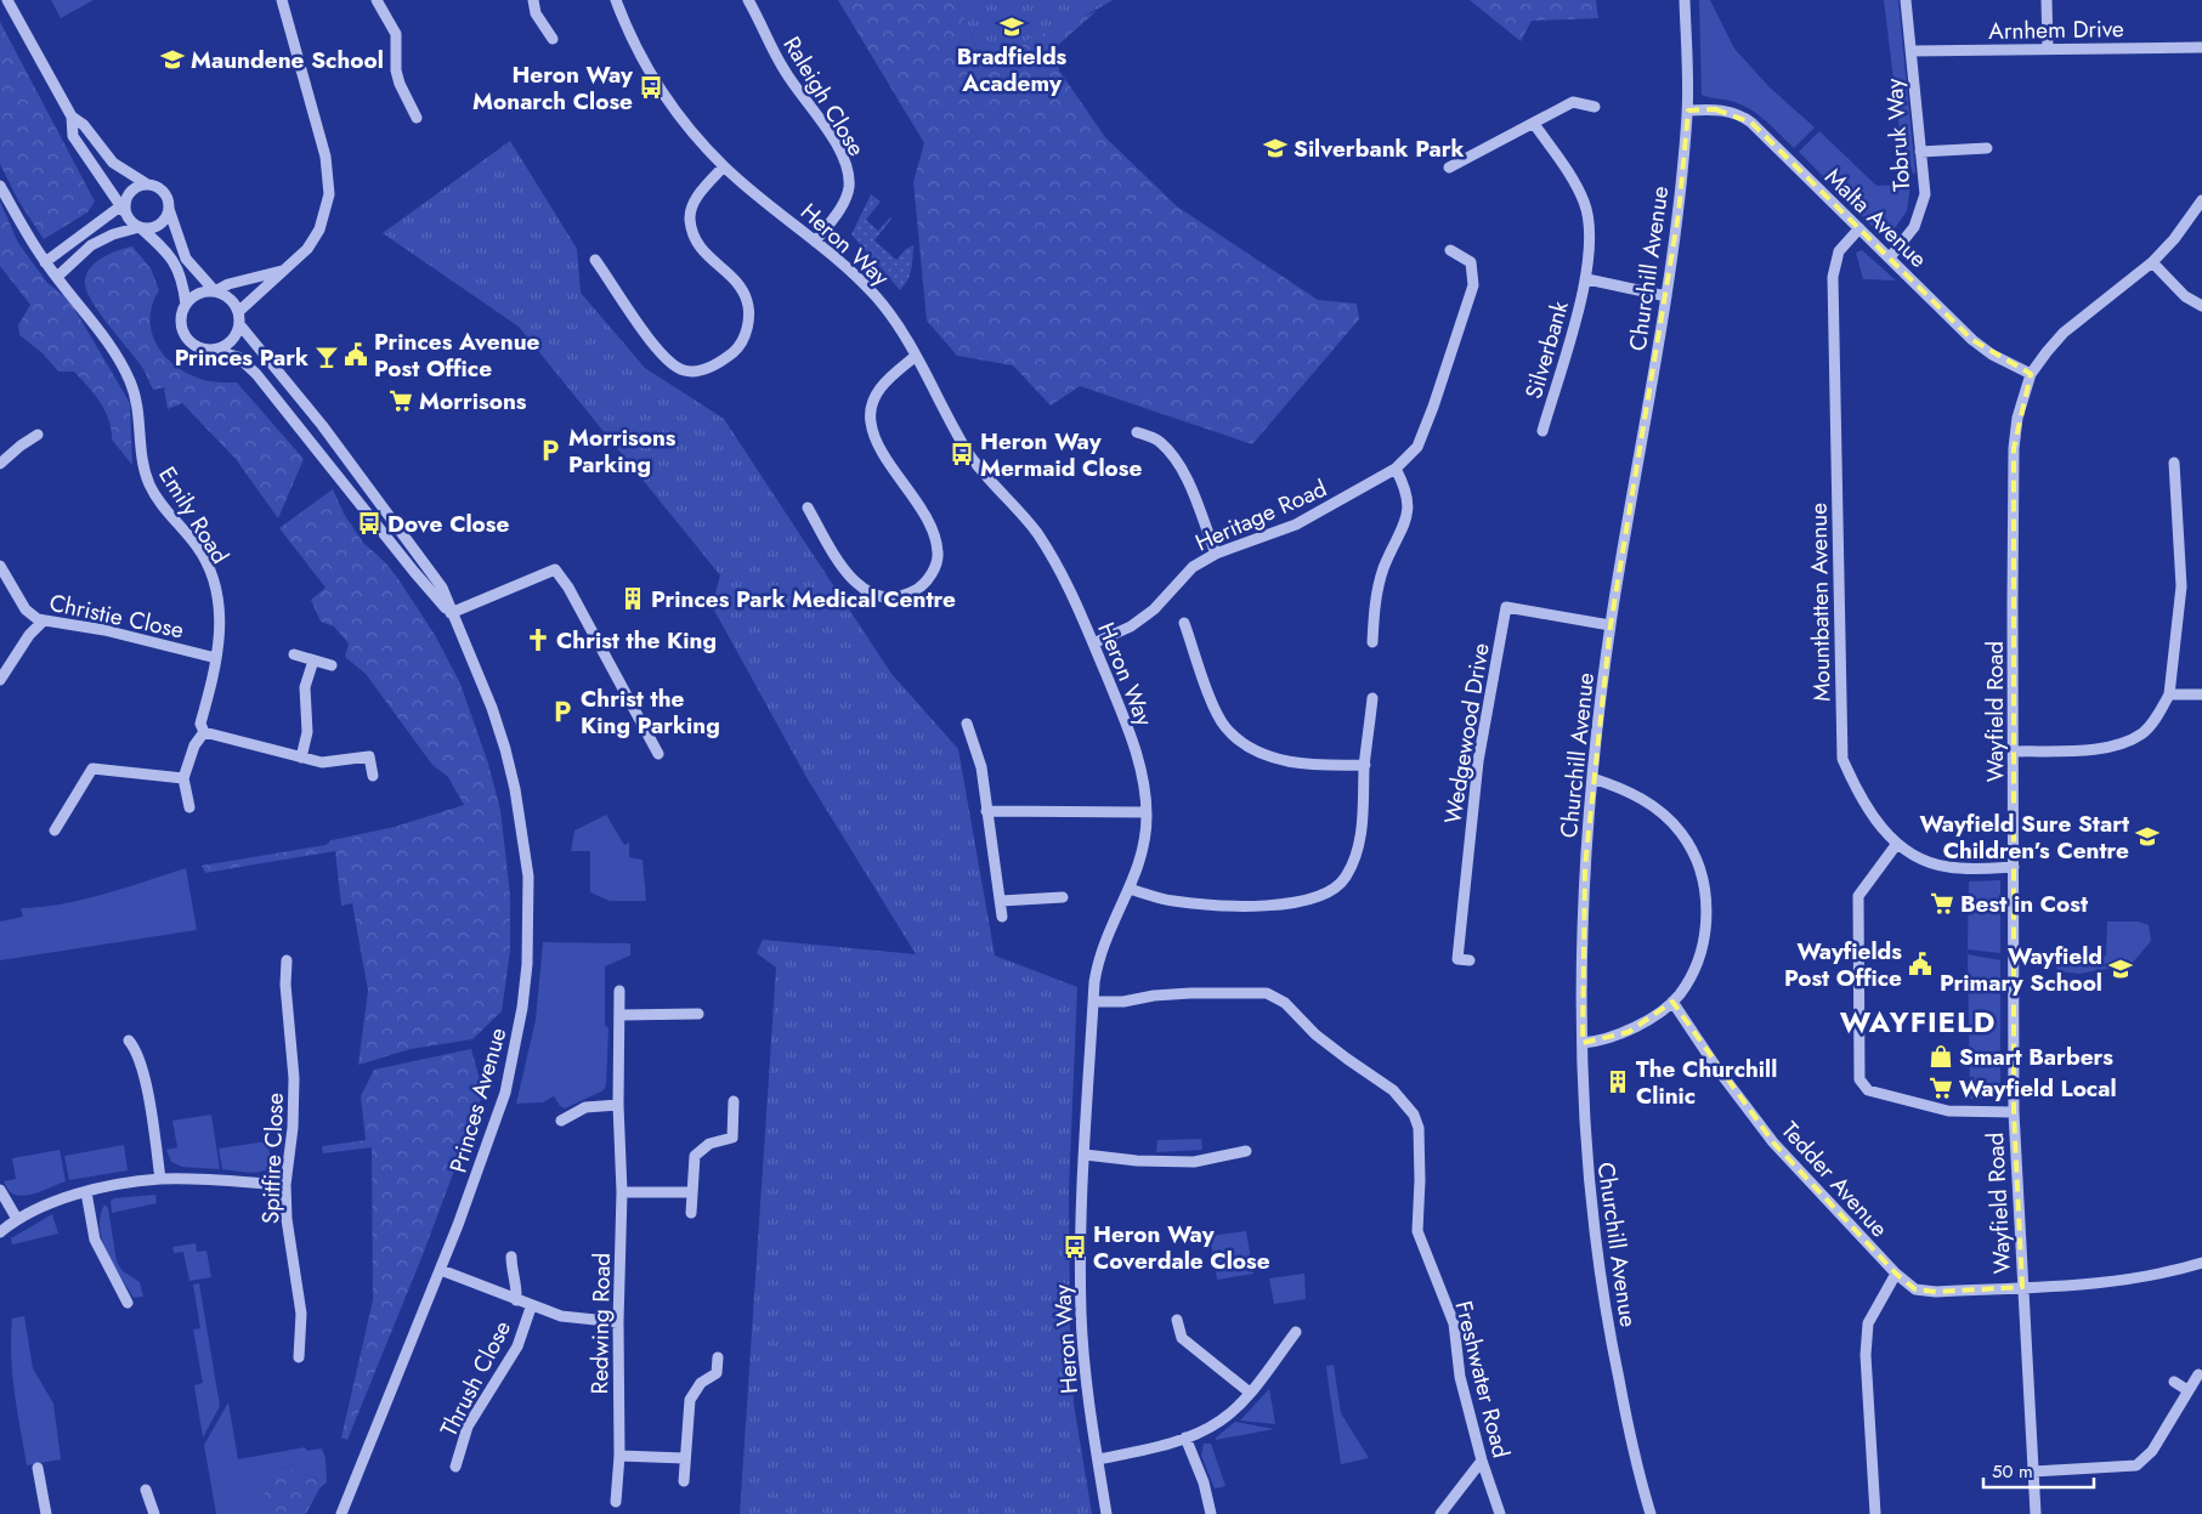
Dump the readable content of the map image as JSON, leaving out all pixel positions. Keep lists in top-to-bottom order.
{
  "streets": {
    "street": [
      "Arnhem Drive",
      "Raleigh Close",
      "Tobruk Way",
      "Malta Avenue",
      "Heron Way",
      "Churchill Avenue",
      "Silverbank",
      "Emily Road",
      "Heritage Road",
      "Mountbatten Avenue",
      "Christie Close",
      "Wayfield Road",
      "Wedgewood Drive",
      "Princes Avenue",
      "Spitfire Close",
      "Tedder Avenue",
      "Redwing Road",
      "Thrush Close",
      "Freshwater Road"
    ]
  },
  "crossings": [
    ["Arnhem Drive", "Tobruk Way"],
    ["Raleigh Close", "Heron Way"],
    ["Tobruk Way", "Malta Avenue"],
    ["Malta Avenue", "Churchill Avenue"],
    ["Malta Avenue", "Mountbatten Avenue"],
    ["Malta Avenue", "Wayfield Road"],
    ["Heron Way", "Heritage Road"],
    ["Heron Way", "Freshwater Road"],
    ["Churchill Avenue", "Silverbank"],
    ["Churchill Avenue", "Wedgewood Drive"],
    ["Emily Road", "Christie Close"],
    ["Mountbatten Avenue", "Wayfield Road"],
    ["Wayfield Road", "Tedder Avenue"]
  ],
  "districts": ["WAYFIELD"],
  "places": {
    "school or university": [
      "Bradfields Academy",
      "Maundene School",
      "Silverbank Park",
      "Wayfield Sure Start Children’s Centre",
      "Wayfield Primary School"
    ],
    "bus stop": [
      "Heron Way Monarch Close",
      "Heron Way Mermaid Close",
      "Dove Close",
      "Heron Way Coverdale Close"
    ],
    "public building": ["Princes Avenue Post Office", "Wayfields Post Office"],
    "bar": ["Princes Park"],
    "supermarket": ["Morrisons", "Best in Cost", "Wayfield Local"],
    "parking": ["Morrisons Parking", "Christ the King Parking"],
    "building": ["Princes Park Medical Centre", "The Churchill Clinic"],
    "church": ["Christ the King"],
    "shop": ["Smart Barbers"]
  },
  "scale_bar": "50 m"
}
